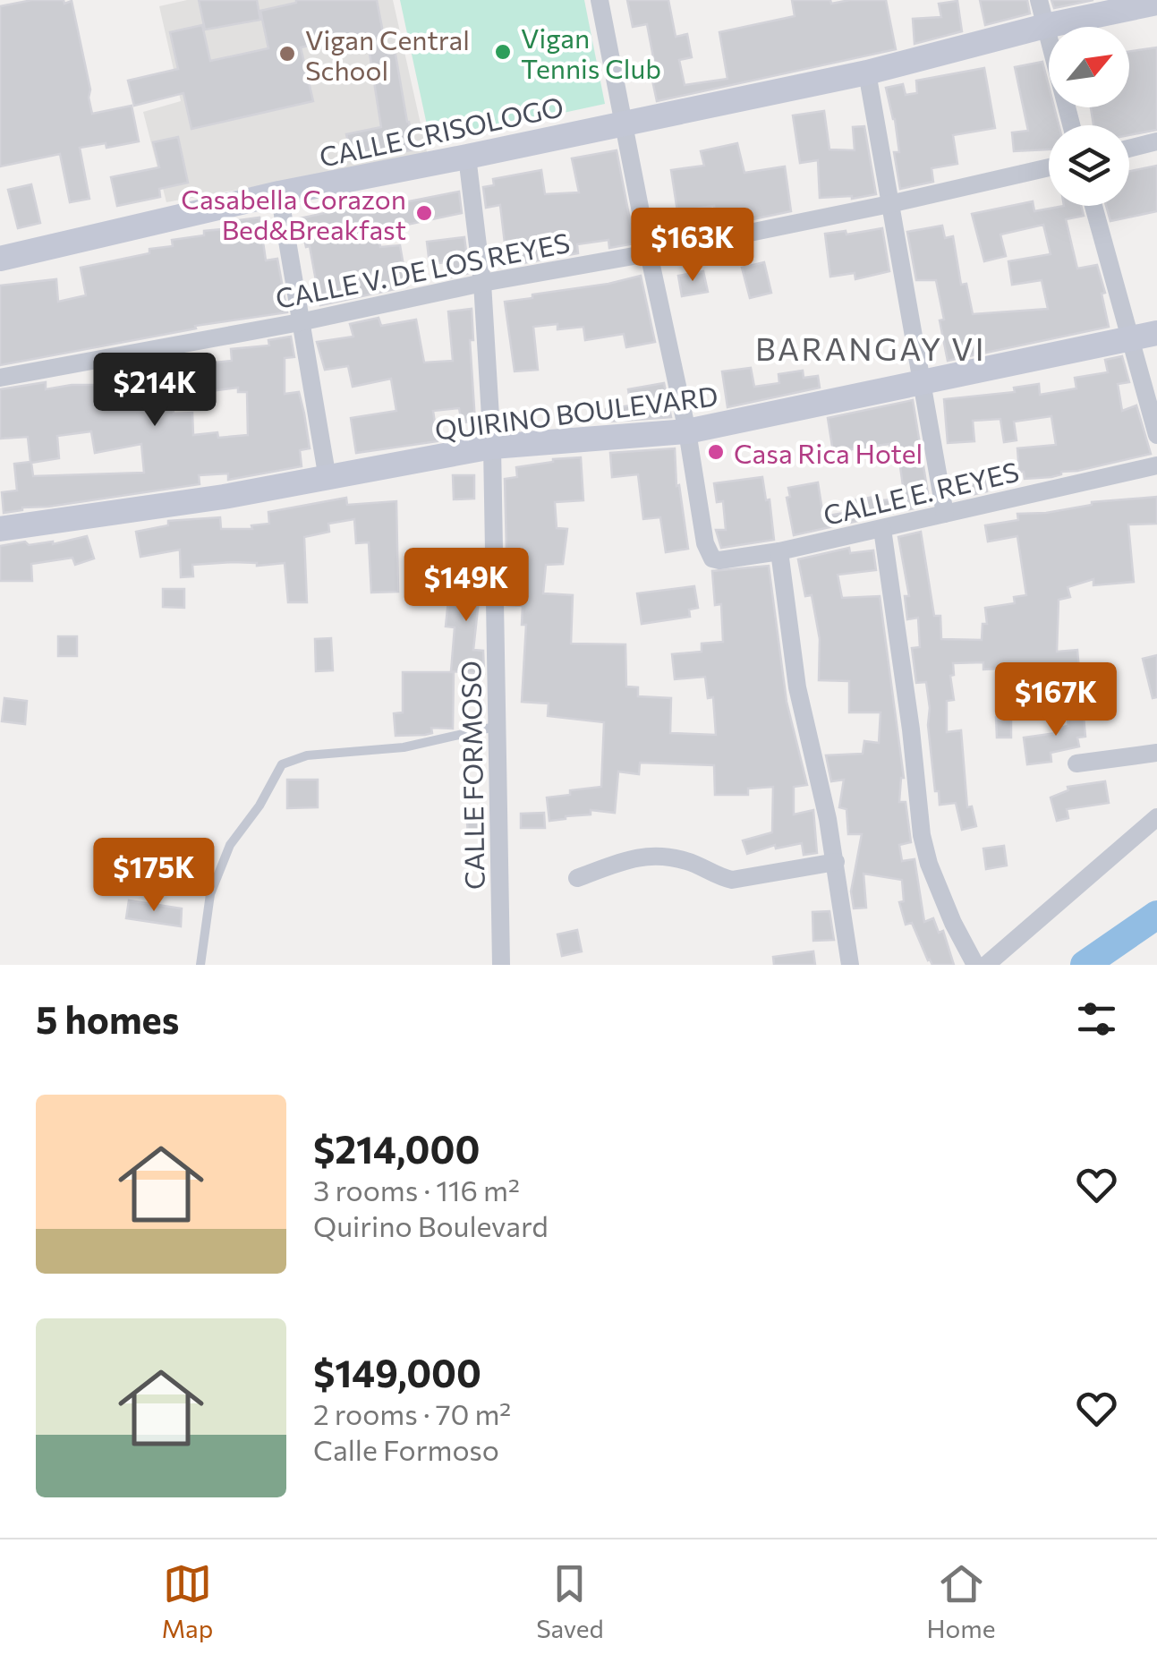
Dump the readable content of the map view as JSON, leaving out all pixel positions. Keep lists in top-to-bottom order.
{
  "streets": {
    "street": [
      "CALLE CRISOLOGO",
      "CALLE V. DE LOS REYES",
      "QUIRINO BOULEVARD",
      "CALLE E. REYES",
      "CALLE FORMOSO"
    ]
  },
  "crossings": [
    ["CALLE CRISOLOGO", "CALLE FORMOSO"],
    ["CALLE V. DE LOS REYES", "CALLE FORMOSO"],
    ["QUIRINO BOULEVARD", "CALLE E. REYES"],
    ["QUIRINO BOULEVARD", "CALLE FORMOSO"]
  ],
  "districts": ["BARANGAY VI"],
  "places": [
    "Vigan Tennis Club",
    "Vigan Central School",
    "Casabella Corazon Bed&Breakfast",
    "Casa Rica Hotel"
  ],
  "north": "top right",
  "page": {
    "price": [
      "$163K",
      "$214K",
      "$149K",
      "$167K",
      "$175K"
    ],
    "heading": "5 homes",
    "list": [
      {
        "name": "$214,000",
        "note": "3 rooms · 116 m² · Quirino Boulevard"
      },
      {
        "name": "$149,000",
        "note": "2 rooms · 70 m² · Calle Formoso"
      }
    ],
    "tabs": ["Map", "Saved", "Home"]
  }
}
